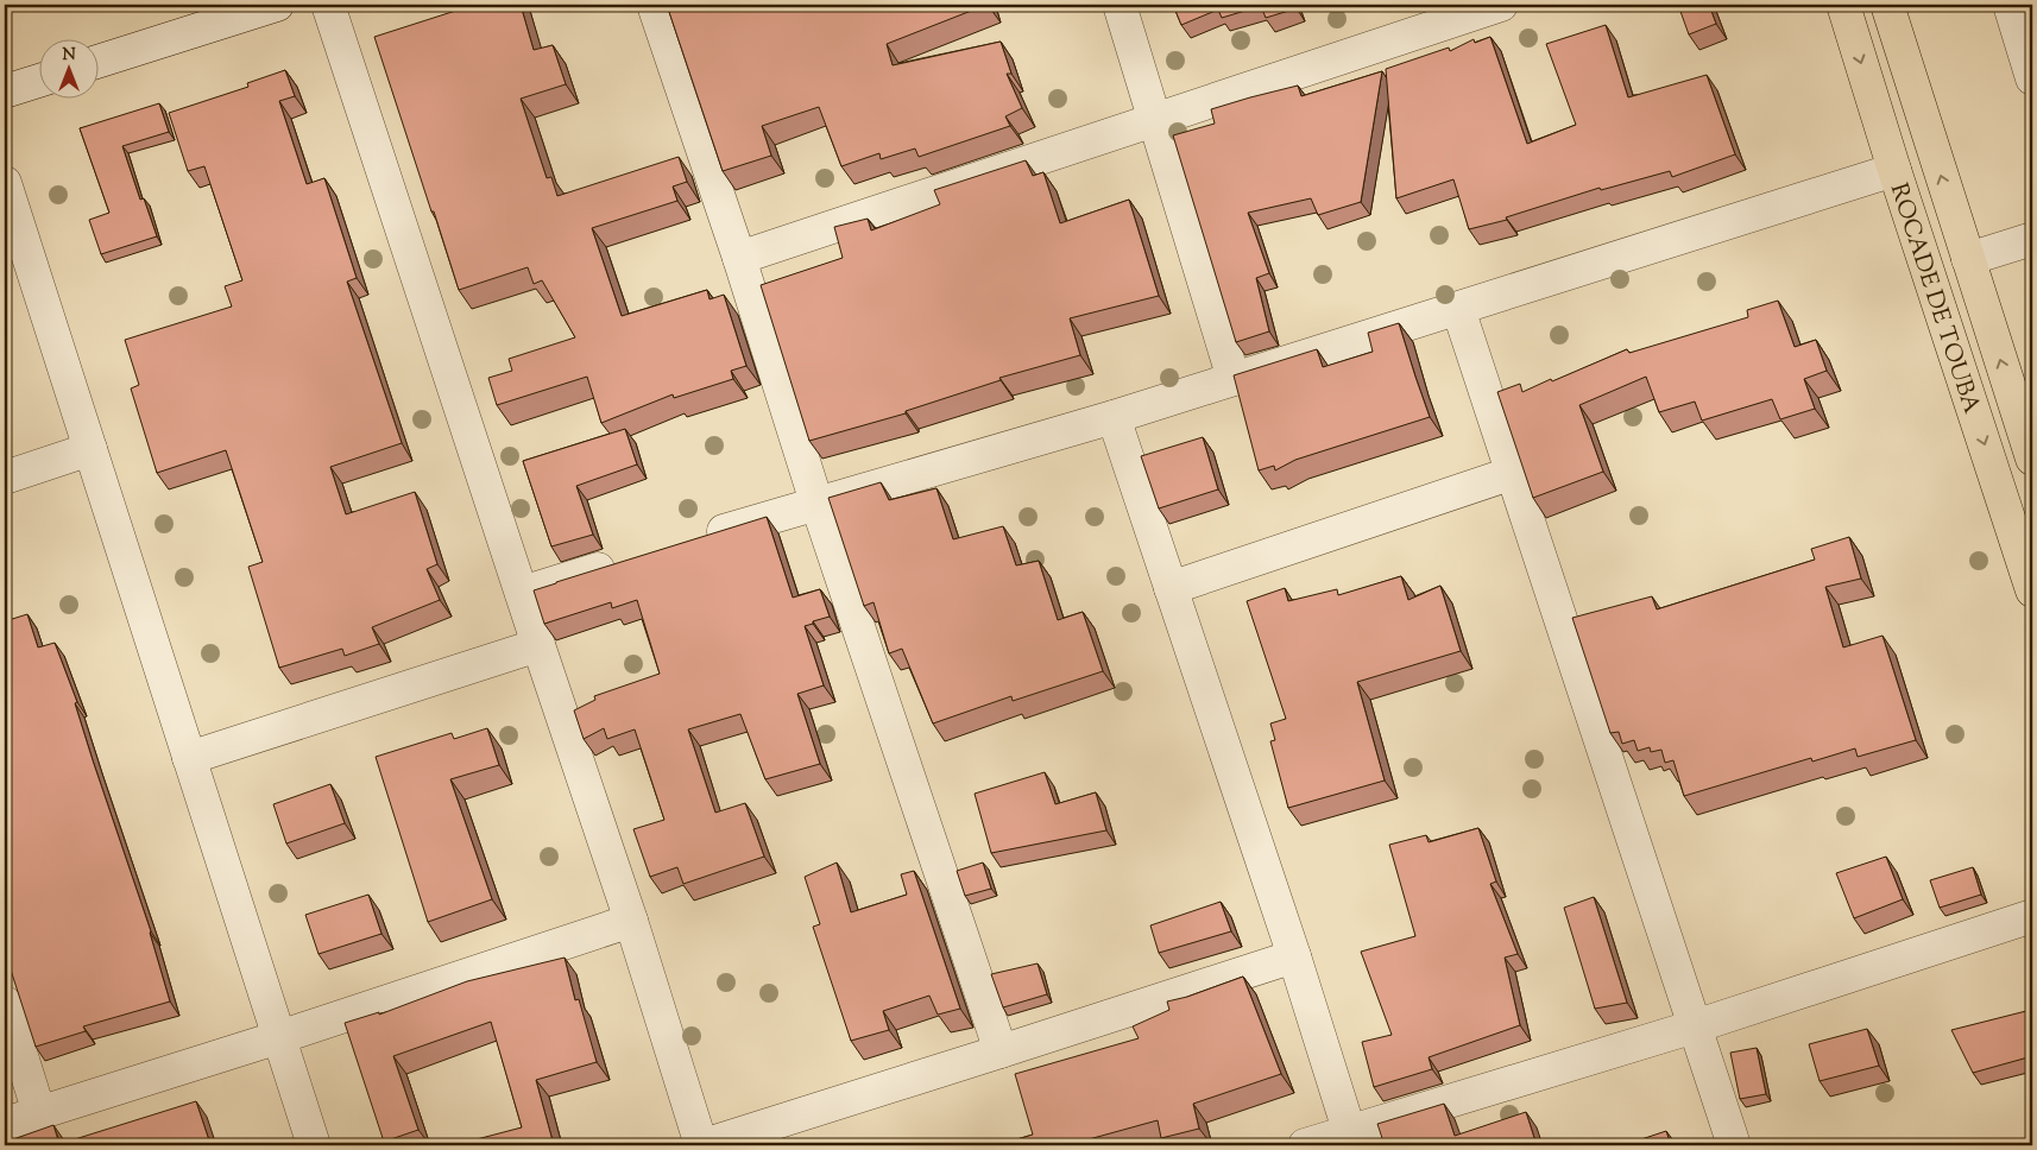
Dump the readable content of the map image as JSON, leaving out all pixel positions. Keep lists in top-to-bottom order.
{
  "streets": {
    "main road": ["ROCADE DE TOUBA"]
  },
  "north": "top"
}
